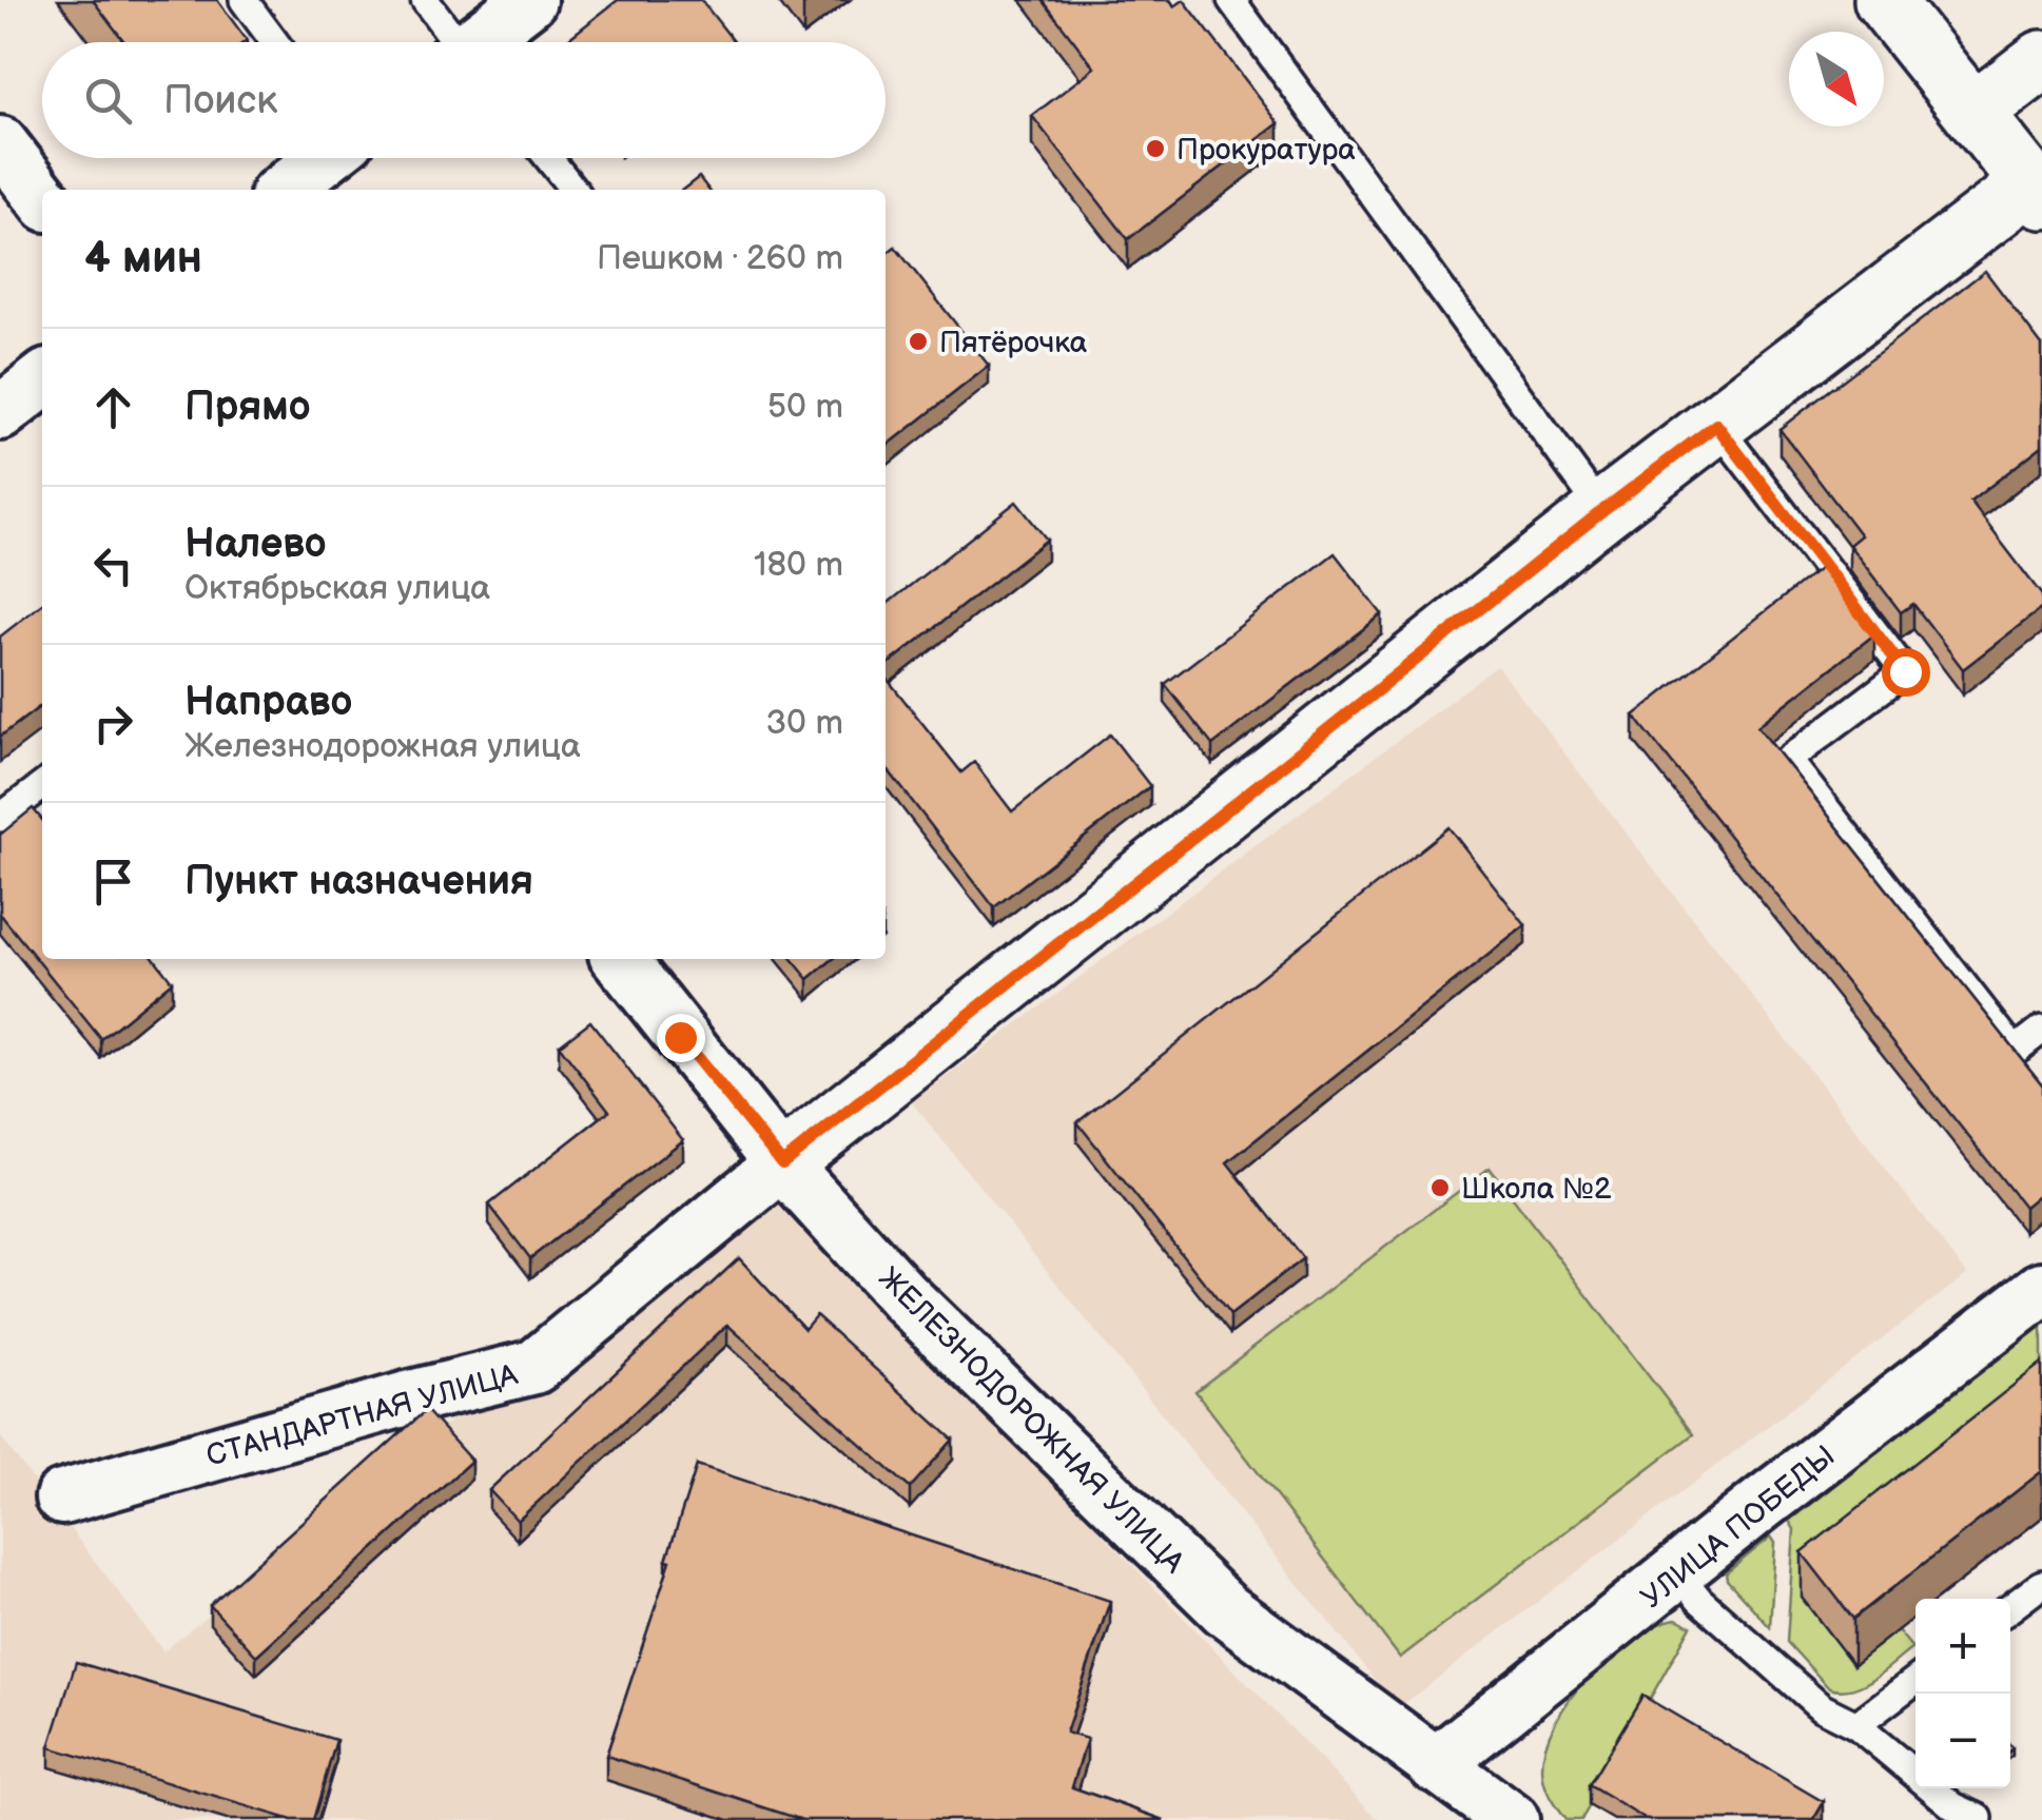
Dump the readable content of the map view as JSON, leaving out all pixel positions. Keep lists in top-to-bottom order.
{
  "streets": {
    "street": ["СТАНДАРТНАЯ УЛИЦА", "ЖЕЛЕЗНОДОРОЖНАЯ УЛИЦА", "УЛИЦА ПОБЕДЫ"]
  },
  "crossings": [
    ["СТАНДАРТНАЯ УЛИЦА", "ЖЕЛЕЗНОДОРОЖНАЯ УЛИЦА"],
    ["ЖЕЛЕЗНОДОРОЖНАЯ УЛИЦА", "УЛИЦА ПОБЕДЫ"]
  ],
  "places": ["Прокуратура", "Пятёрочка", "Школа №2"],
  "north": "bottom right",
  "page": {
    "search": "Поиск",
    "heading": ["4 мин", "Пешком · 260 m"],
    "list": [
      ["Прямо", "50 m"],
      ["Налево", "Октябрьская улица", "180 m"],
      ["Направо", "Железнодорожная улица", "30 m"],
      "Пункт назначения"
    ],
    "map_buttons": ["+", "−"]
  }
}
